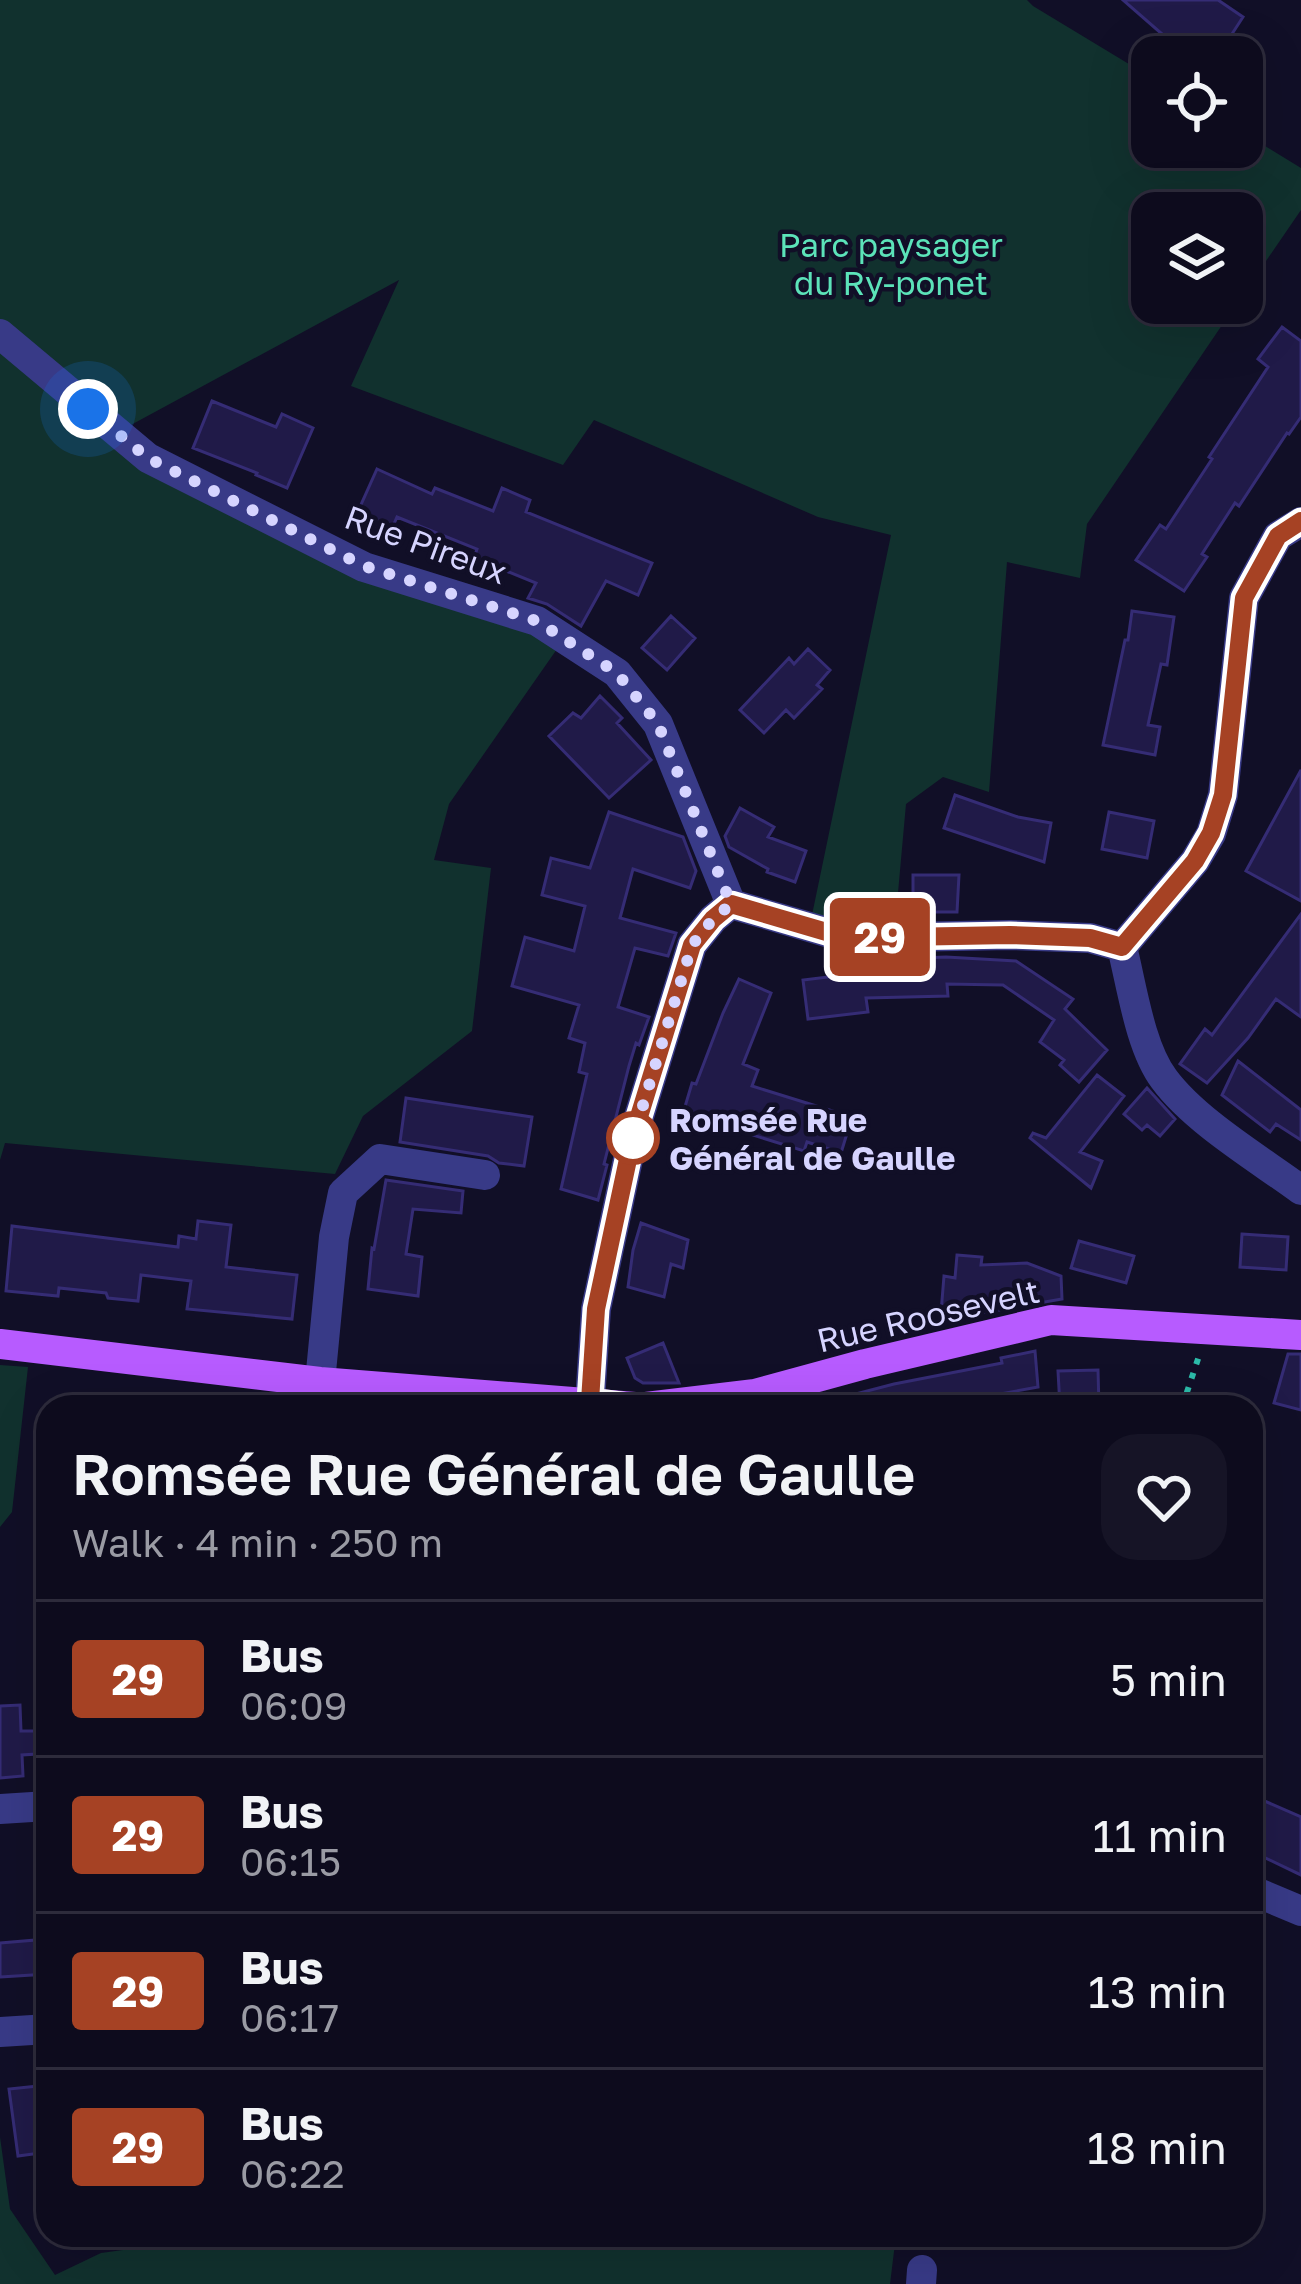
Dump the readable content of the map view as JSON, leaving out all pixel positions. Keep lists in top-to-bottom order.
{
  "streets": {
    "main road": ["Rue Roosevelt"],
    "street": ["Rue Pireux"]
  },
  "parks": ["Parc paysager du Ry-ponet"],
  "places": ["Romsée Rue Général de Gaulle"],
  "lines": ["bus line 29"],
  "page": {
    "on_map": "29",
    "heading": ["Romsée Rue Général de Gaulle", "Walk · 4 min · 250 m"],
    "list": [
      {
        "mark": "29",
        "name": "Bus",
        "note": "06:09",
        "value": "5 min"
      },
      {
        "mark": "29",
        "name": "Bus",
        "note": "06:15",
        "value": "11 min"
      },
      {
        "mark": "29",
        "name": "Bus",
        "note": "06:17",
        "value": "13 min"
      },
      {
        "mark": "29",
        "name": "Bus",
        "note": "06:22",
        "value": "18 min"
      }
    ]
  }
}
